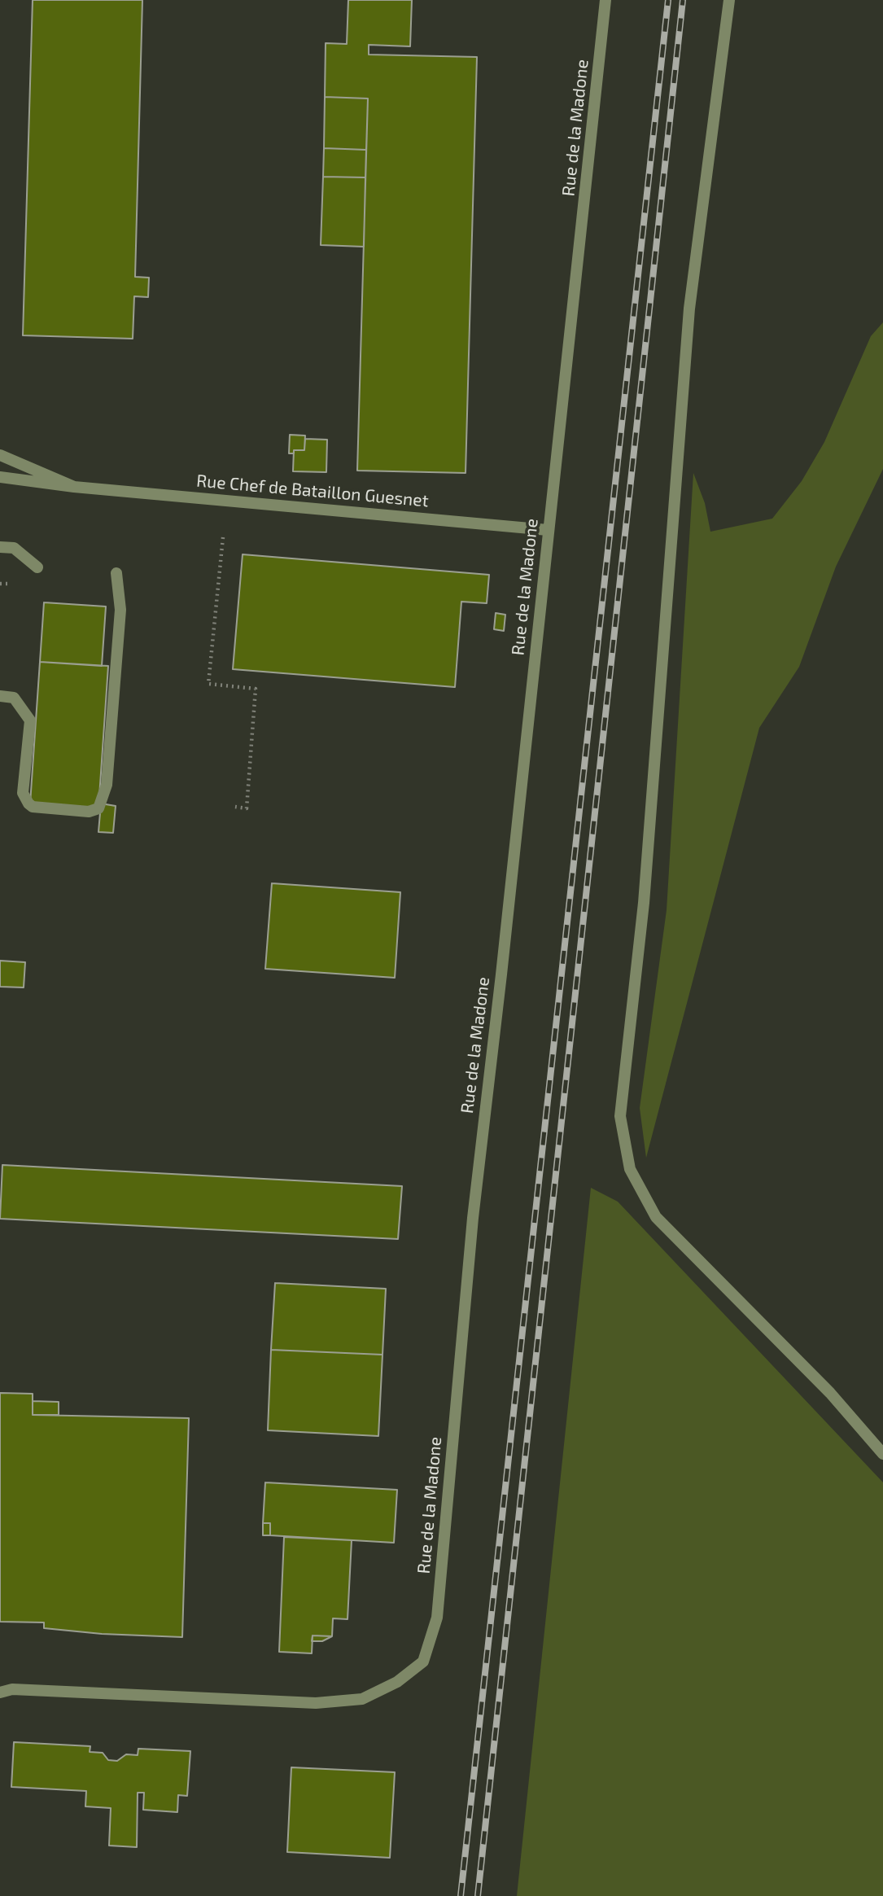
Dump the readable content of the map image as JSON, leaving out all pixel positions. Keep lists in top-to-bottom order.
{
  "streets": {
    "street": ["Rue de la Madone", "Rue Chef de Bataillon Guesnet"]
  },
  "crossings": [
    ["Rue de la Madone", "Rue Chef de Bataillon Guesnet"]
  ]
}
